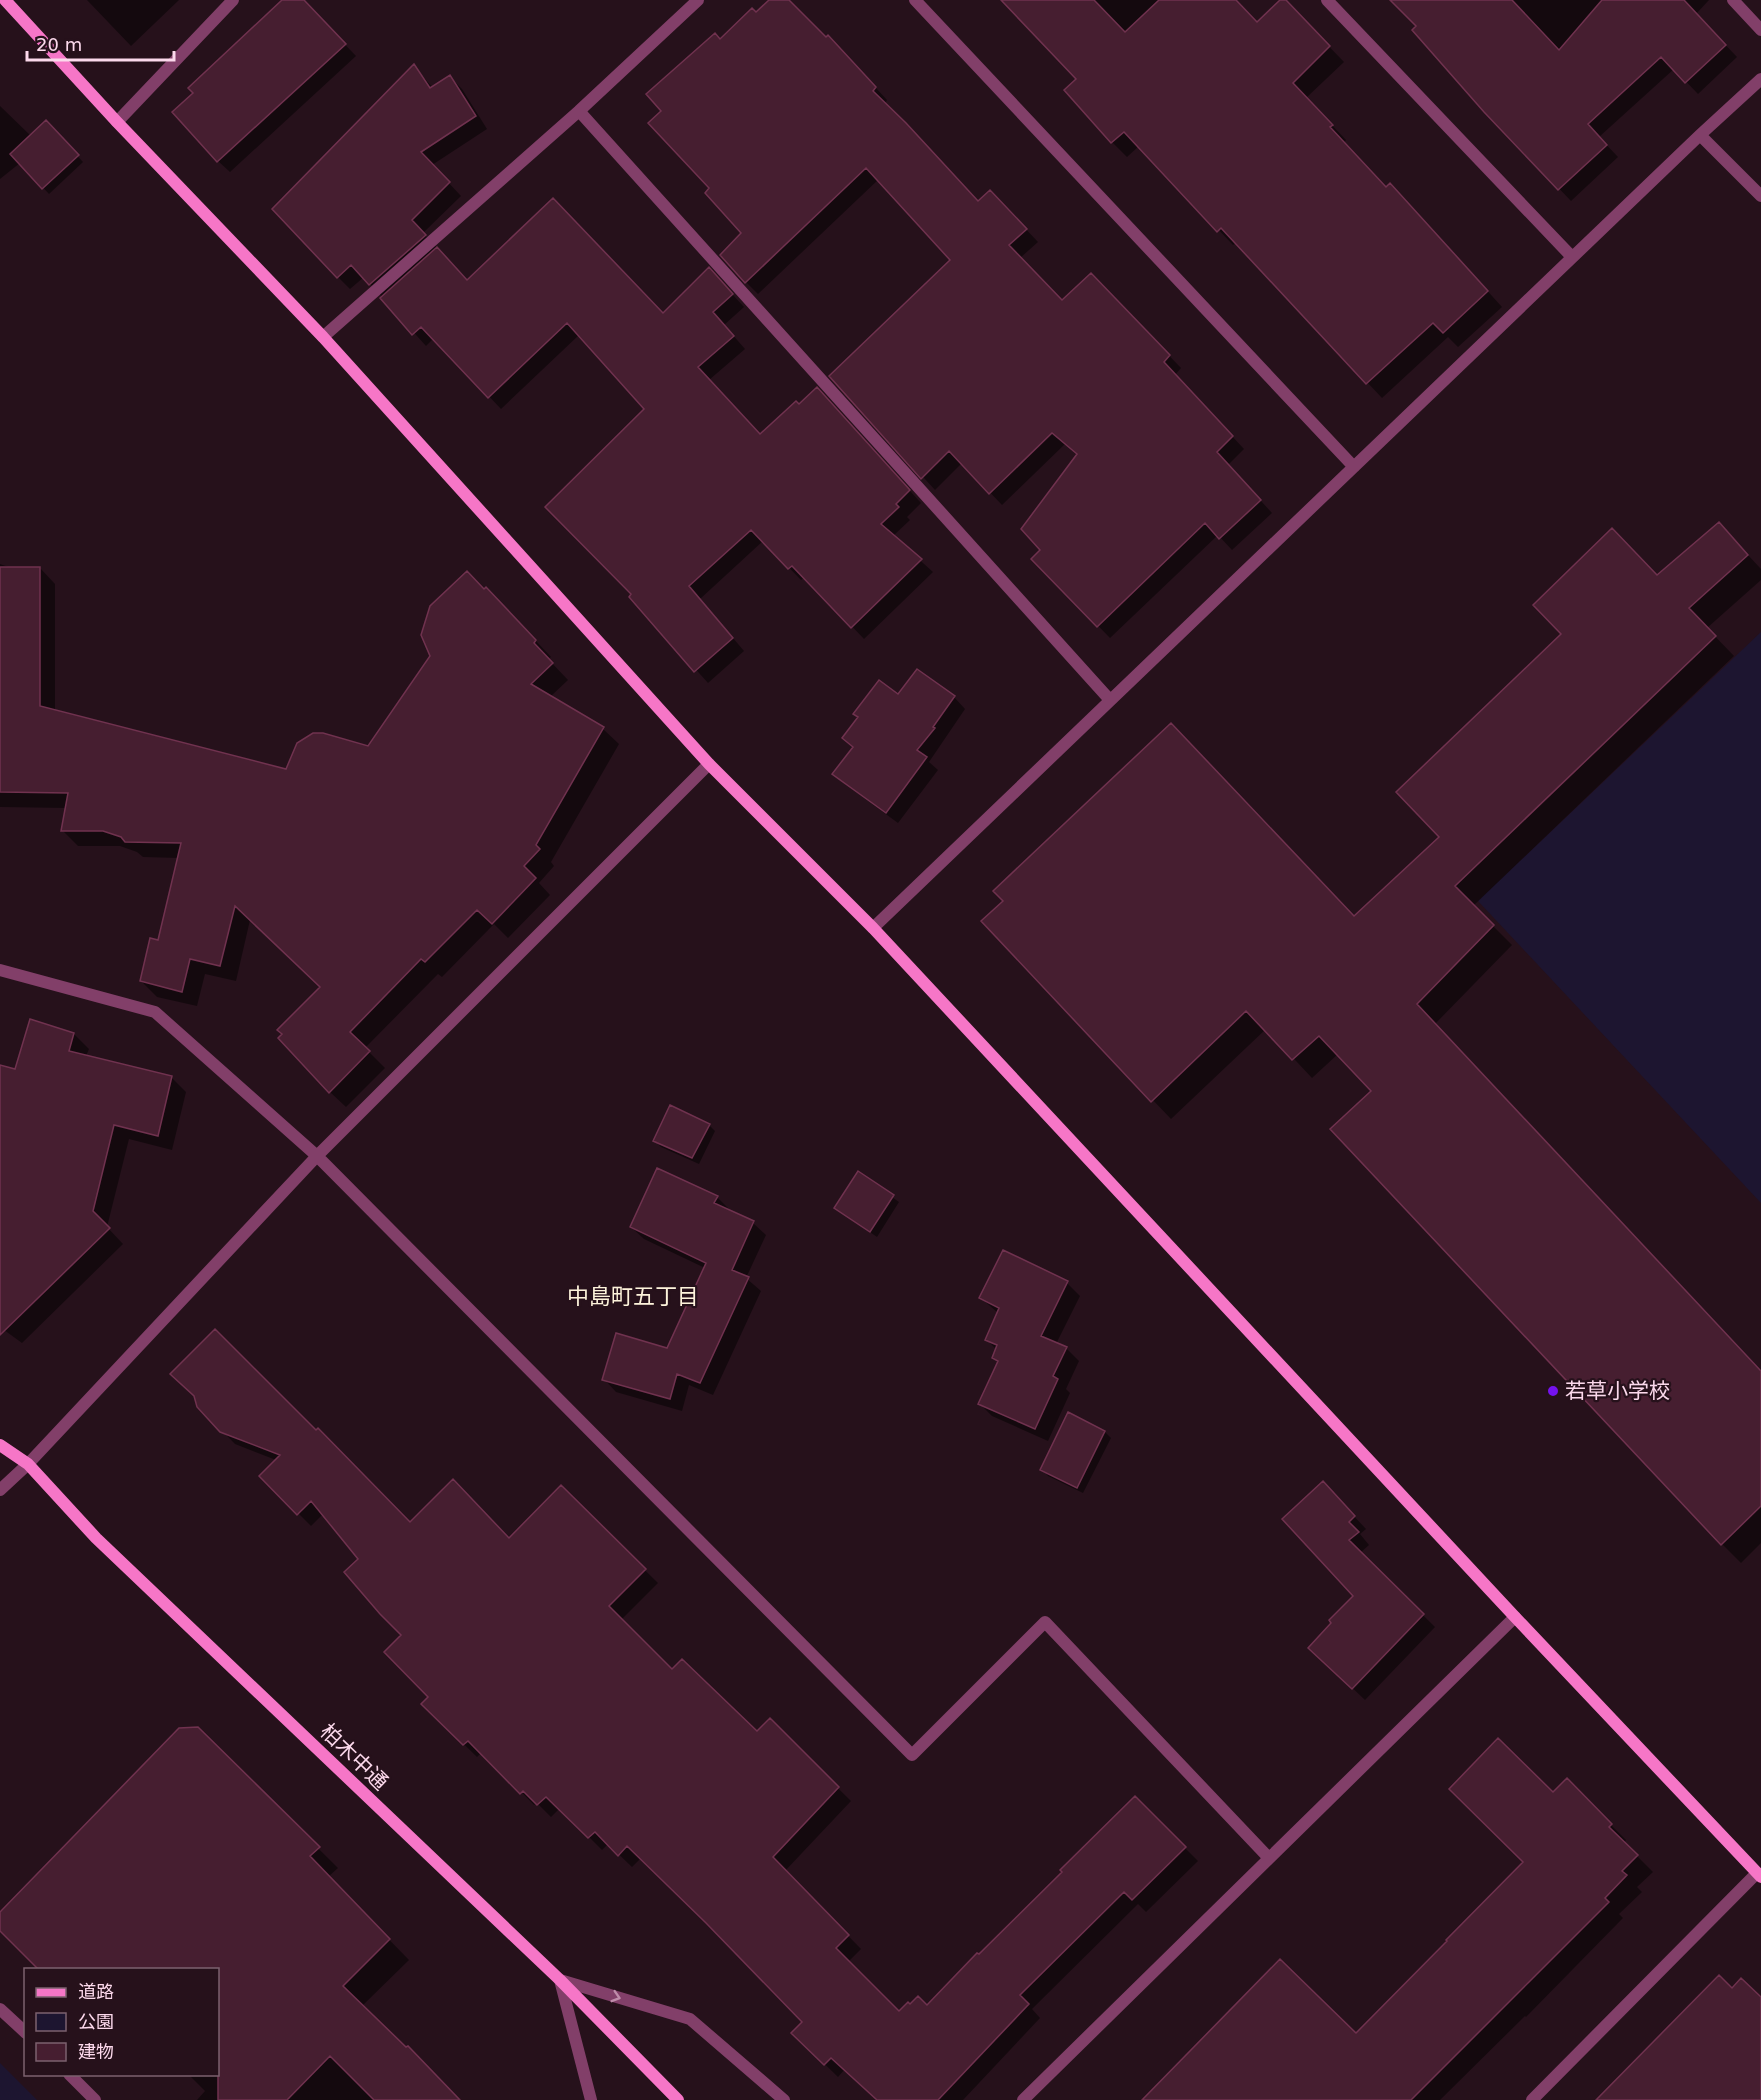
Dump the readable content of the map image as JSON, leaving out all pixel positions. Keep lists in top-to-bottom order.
{
  "streets": {
    "street": ["柏木中通"]
  },
  "districts": ["中島町五丁目"],
  "places": ["若草小学校"],
  "legend": ["道路", "公園", "建物"],
  "scale_bar": "20 m"
}
